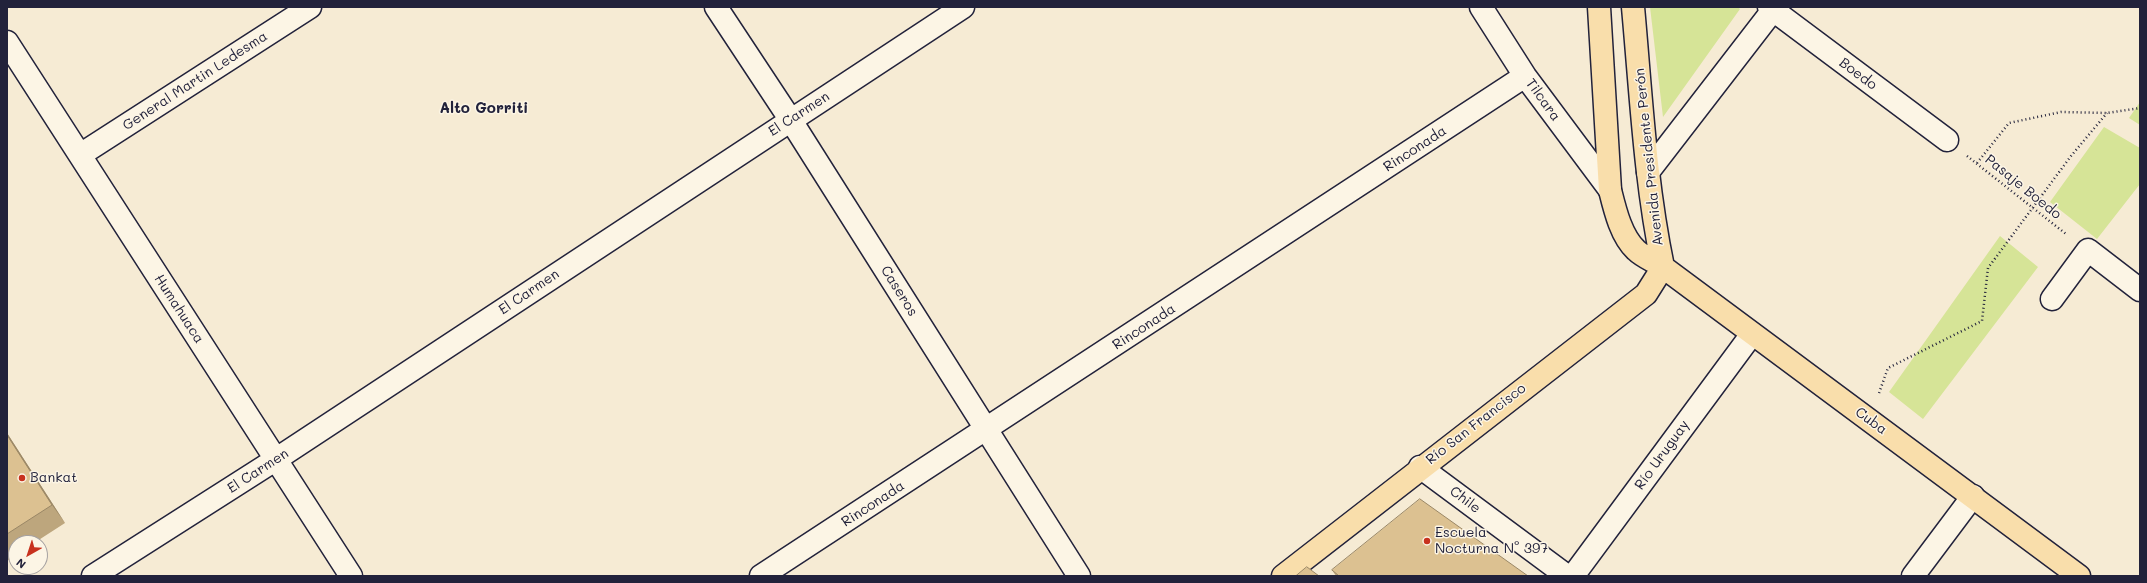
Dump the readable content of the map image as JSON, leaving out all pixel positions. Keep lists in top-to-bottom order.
{
  "streets": {
    "main road": ["Avenida Presidente Perón", "Cuba", "Río San Francisco"],
    "street": [
      "Boedo",
      "General Martin Ledesma",
      "Tilcara",
      "El Carmen",
      "Rinconada",
      "Caseros",
      "Humahuaca",
      "Río Uruguay",
      "Chile"
    ],
    "path": ["Pasaje Boedo"]
  },
  "crossings": [
    ["Boedo", "Pasaje Boedo"],
    ["General Martin Ledesma", "Humahuaca"],
    ["Tilcara", "Rinconada"],
    ["Tilcara", "Avenida Presidente Perón"],
    ["El Carmen", "Caseros"],
    ["El Carmen", "Humahuaca"],
    ["Rinconada", "Caseros"],
    ["Avenida Presidente Perón", "Cuba"],
    ["Avenida Presidente Perón", "Río San Francisco"],
    ["Cuba", "Río San Francisco"],
    ["Cuba", "Río Uruguay"],
    ["Río San Francisco", "Chile"]
  ],
  "districts": ["Alto Gorriti"],
  "places": ["Bankat", "Escuela Nocturna N° 397"],
  "north": "bottom left"
}
